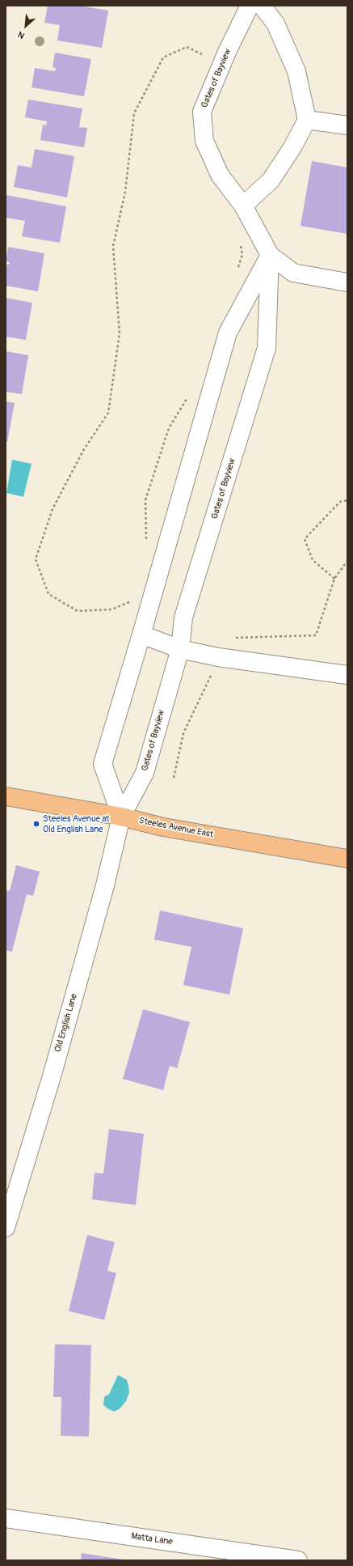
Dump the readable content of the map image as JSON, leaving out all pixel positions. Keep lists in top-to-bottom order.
{
  "streets": {
    "main road": ["Steeles Avenue East"],
    "street": ["Gates of Bayview", "Old English Lane", "Matta Lane"]
  },
  "crossings": [
    ["Gates of Bayview", "Steeles Avenue East"],
    ["Gates of Bayview", "Old English Lane"],
    ["Steeles Avenue East", "Old English Lane"]
  ],
  "places": ["Steeles Avenue at Old English Lane"],
  "north": "bottom left"
}
